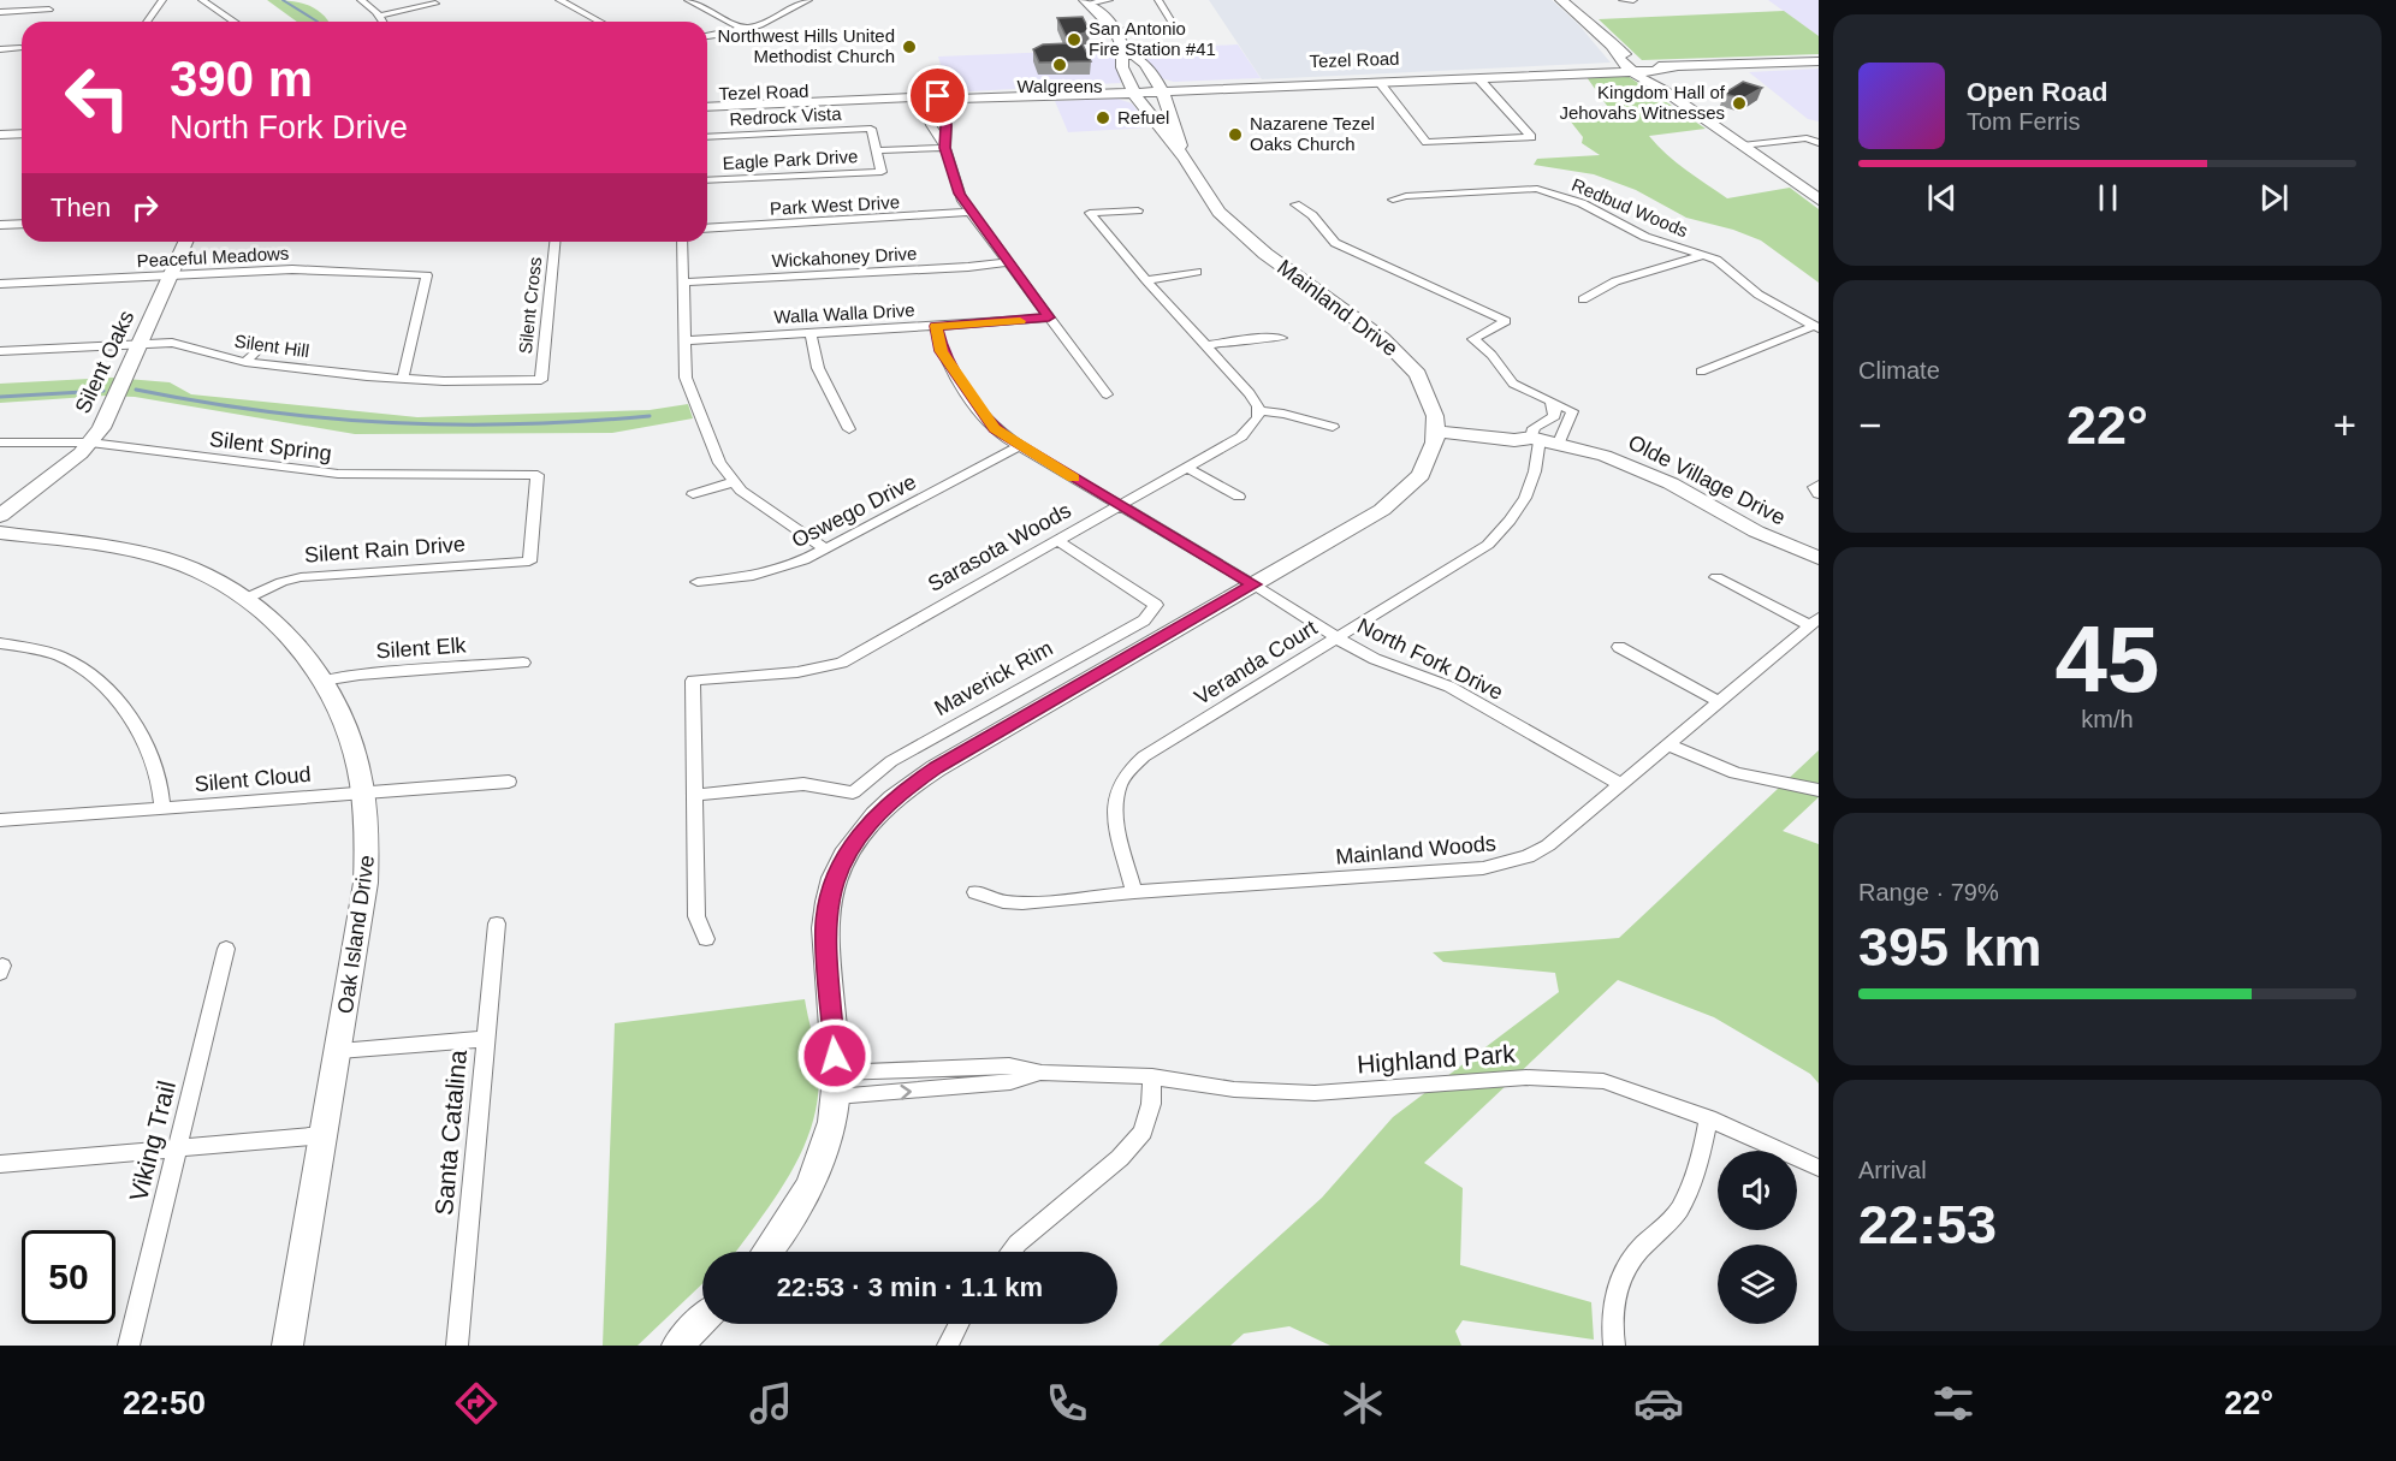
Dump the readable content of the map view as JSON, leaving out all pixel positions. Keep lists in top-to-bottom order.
{
  "streets": {
    "main road": [
      "Tezel Road",
      "Mainland Drive",
      "Silent Oaks",
      "Olde Village Drive",
      "Oak Island Drive"
    ],
    "street": [
      "Redrock Vista",
      "Eagle Park Drive",
      "Park West Drive",
      "Redbud Woods",
      "Peaceful Meadows",
      "Wickahoney Drive",
      "Silent Cross",
      "Walla Walla Drive",
      "Silent Hill",
      "Silent Spring",
      "Oswego Drive",
      "Sarasota Woods",
      "Silent Rain Drive",
      "Silent Elk",
      "North Fork Drive",
      "Veranda Court",
      "Maverick Rim",
      "Silent Cloud",
      "Mainland Woods",
      "Highland Park",
      "Santa Catalina",
      "Viking Trail"
    ]
  },
  "crossings": [
    ["Tezel Road", "Mainland Drive"],
    ["Redrock Vista", "Eagle Park Drive"],
    ["Peaceful Meadows", "Silent Hill"],
    ["Peaceful Meadows", "Silent Oaks"],
    ["Silent Cross", "Silent Hill"],
    ["Mainland Drive", "Olde Village Drive"],
    ["Walla Walla Drive", "North Fork Drive"],
    ["Silent Hill", "Silent Oaks"],
    ["Silent Oaks", "Silent Spring"],
    ["Silent Spring", "Silent Rain Drive"],
    ["Olde Village Drive", "Veranda Court"],
    ["Oswego Drive", "North Fork Drive"],
    ["Sarasota Woods", "North Fork Drive"],
    ["Sarasota Woods", "Maverick Rim"],
    ["Silent Rain Drive", "Oak Island Drive"],
    ["Silent Elk", "Oak Island Drive"],
    ["North Fork Drive", "Veranda Court"],
    ["North Fork Drive", "Mainland Woods"],
    ["Veranda Court", "Mainland Woods"],
    ["Silent Cloud", "Oak Island Drive"]
  ],
  "places": [
    "San Antonio Fire Station #41",
    "Northwest Hills United Methodist Church",
    "Walgreens",
    "Kingdom Hall of Jehovahs Witnesses",
    "Refuel",
    "Nazarene Tezel Oaks Church"
  ],
  "page": {
    "turn": ["390 m", "North Fork Drive"],
    "song": ["Open Road", "Tom Ferris"],
    "then": "Then",
    "tile": [
      "Climate",
      ["45", "km/h"],
      ["Range · 79%", "395 km"],
      ["Arrival", "22:53"]
    ],
    "heat": ["−", "22°", "+"],
    "limit": "50",
    "trip": "22:53 · 3 min · 1.1 km",
    "tabs": ["22:50", "22°"]
  }
}
